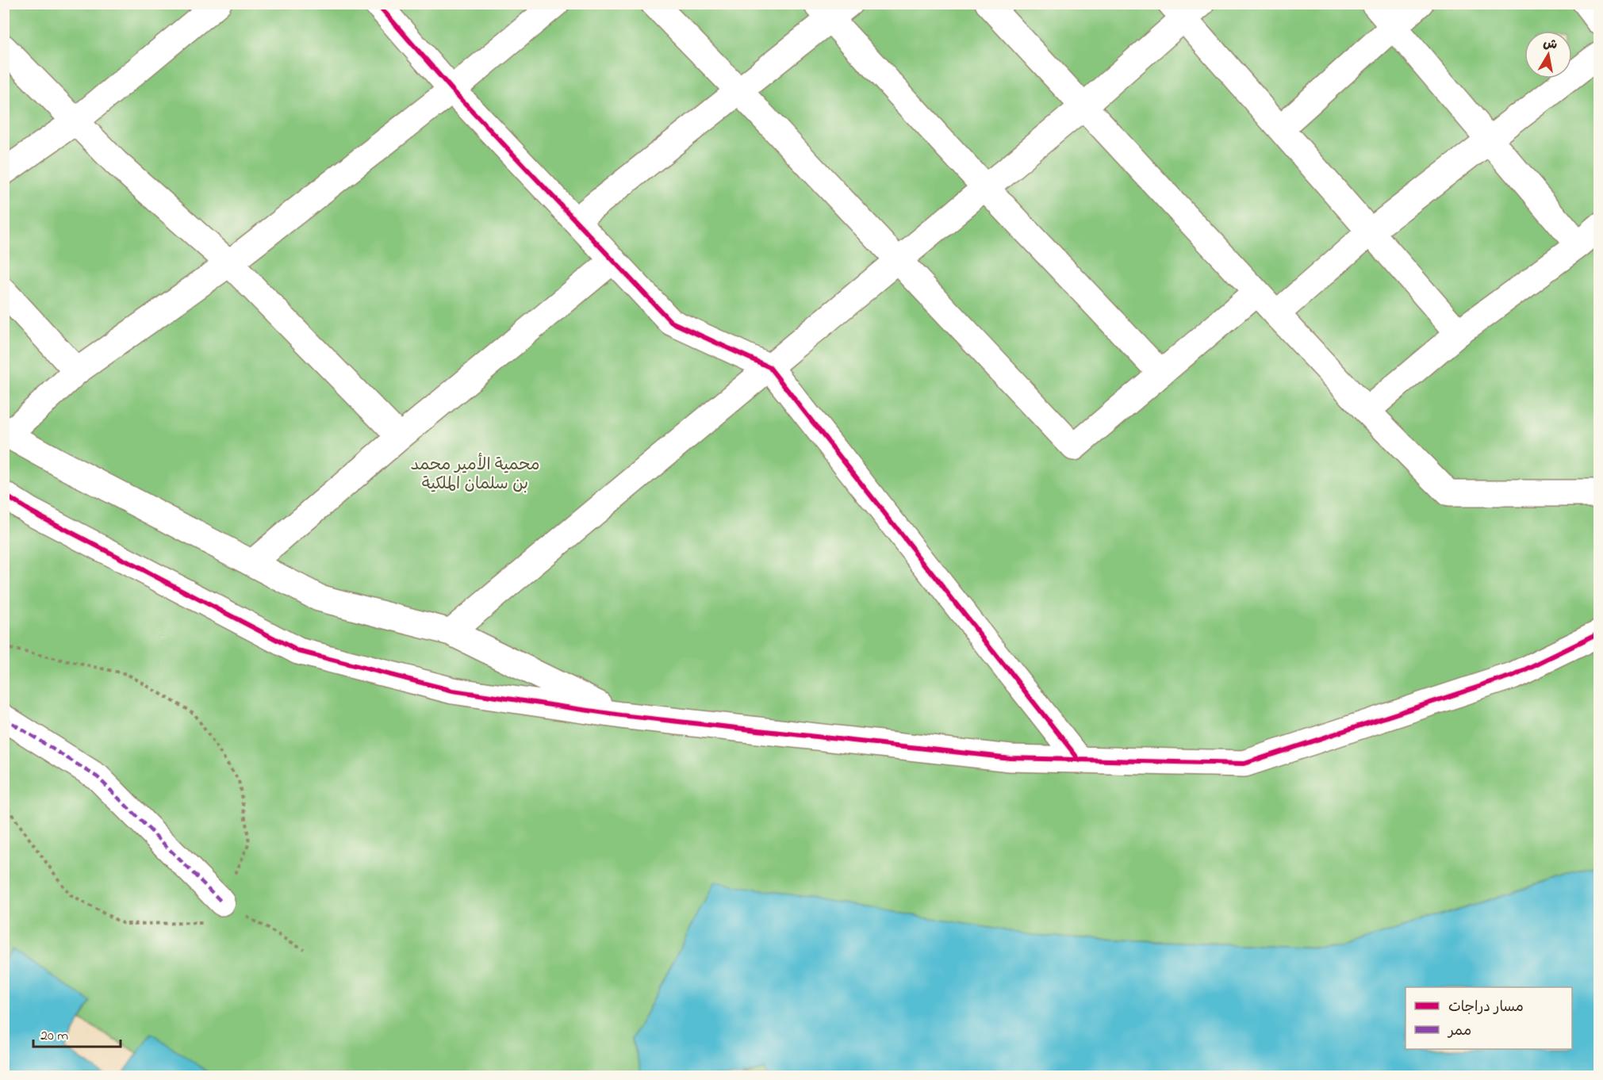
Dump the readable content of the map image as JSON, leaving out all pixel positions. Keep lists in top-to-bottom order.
{
  "parks": ["محمية الأمير محمد بن سلمان الملكية"],
  "legend": ["مسار دراجات", "ممر"],
  "scale_bar": "20 m",
  "north": "top"
}
